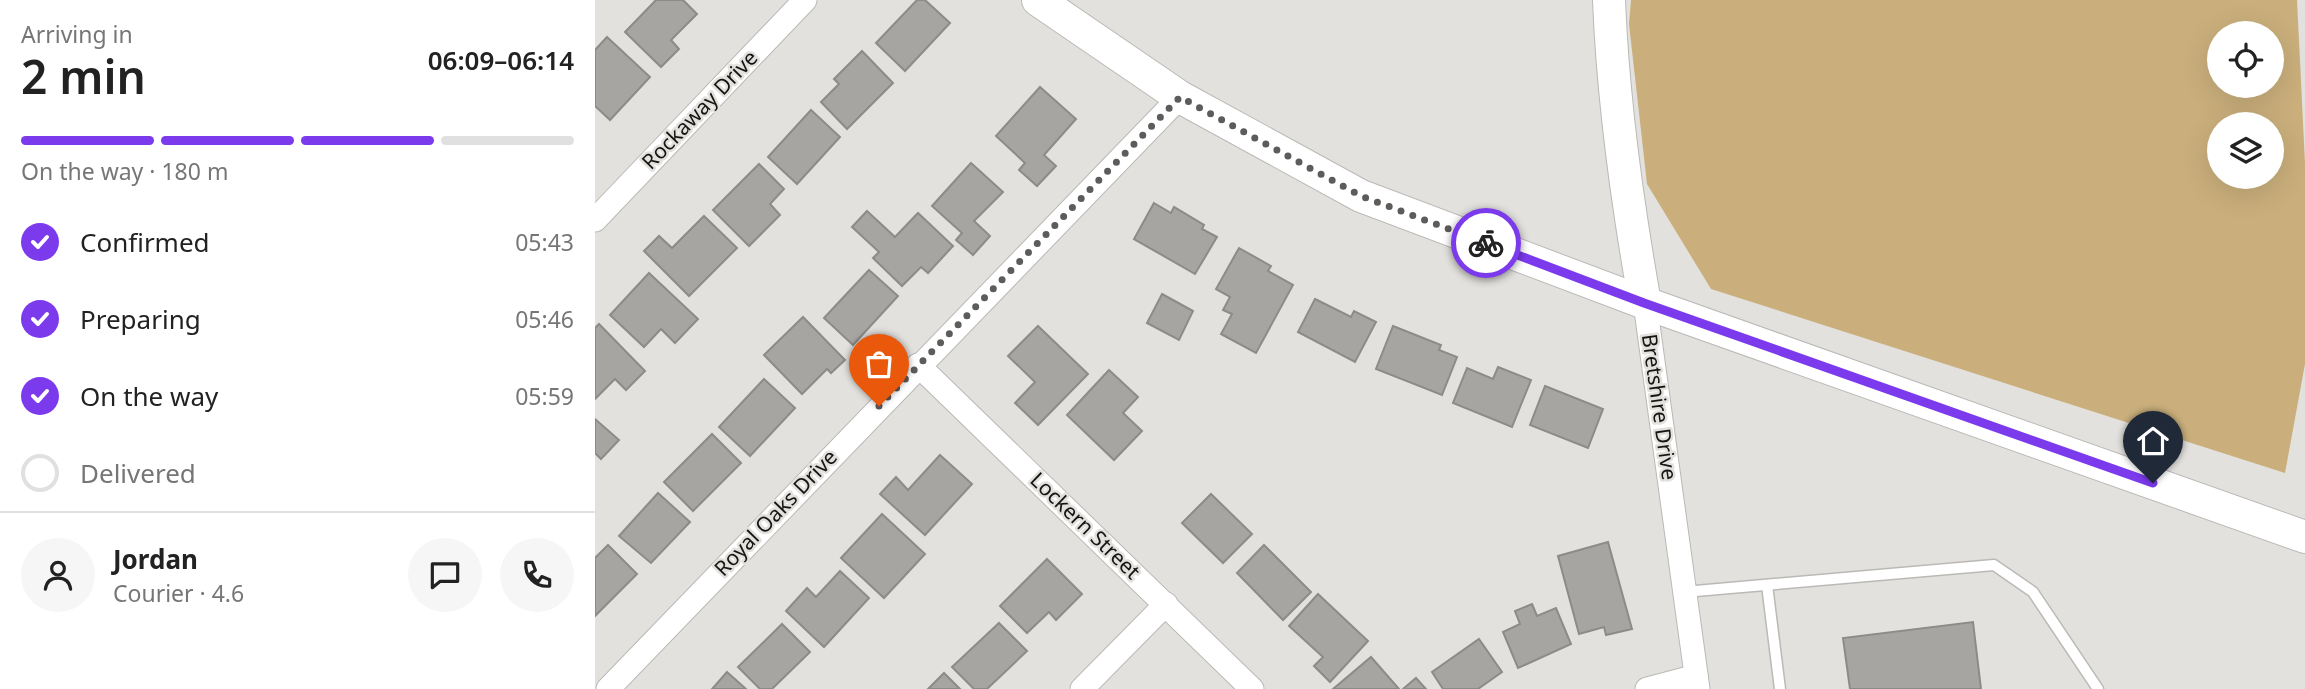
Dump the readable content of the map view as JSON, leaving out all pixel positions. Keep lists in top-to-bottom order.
{
  "streets": {
    "main road": ["Bretshire Drive"],
    "street": ["Rockaway Drive", "Royal Oaks Drive", "Lockern Street"]
  },
  "crossings": [
    ["Royal Oaks Drive", "Lockern Street"]
  ],
  "page": {
    "heading": ["2 min", "Arriving in", "06:09–06:14"],
    "panel": ["Jordan", "Courier · 4.6"],
    "bar": "On the way · 180 m",
    "list": [
      ["Confirmed", "05:43"],
      ["Preparing", "05:46"],
      ["On the way", "05:59"],
      "Delivered"
    ]
  }
}
